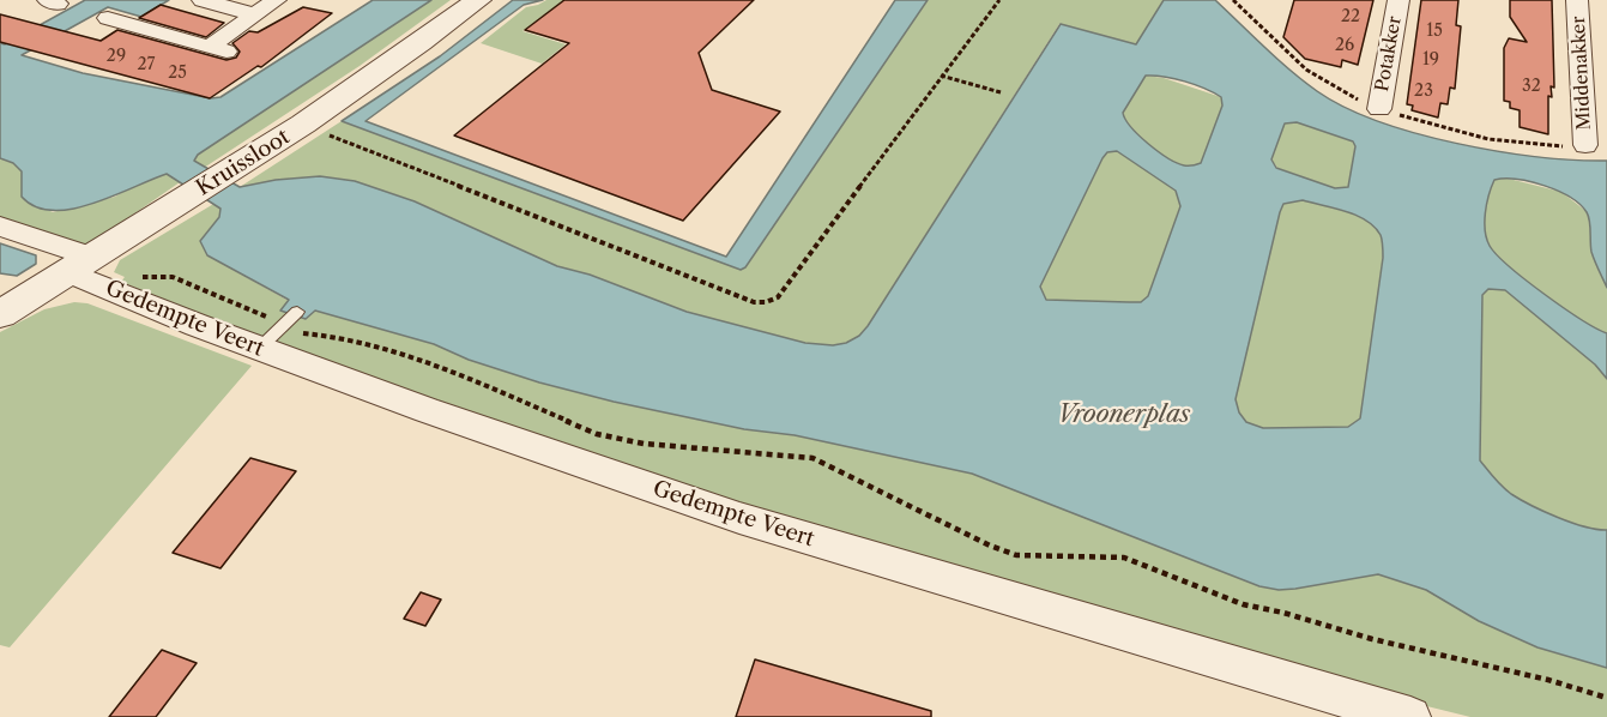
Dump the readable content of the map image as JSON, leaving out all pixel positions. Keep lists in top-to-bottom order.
{
  "streets": {
    "street": [
      "Potakker",
      "Middenakker",
      "Kruissloot",
      "Gedempte Veert"
    ]
  },
  "crossings": [
    ["Kruissloot", "Gedempte Veert"]
  ],
  "water": ["Vroonerplas"],
  "house_numbers": [
    "22",
    "15",
    "26",
    "29",
    "19",
    "27",
    "25",
    "32",
    "23"
  ]
}
